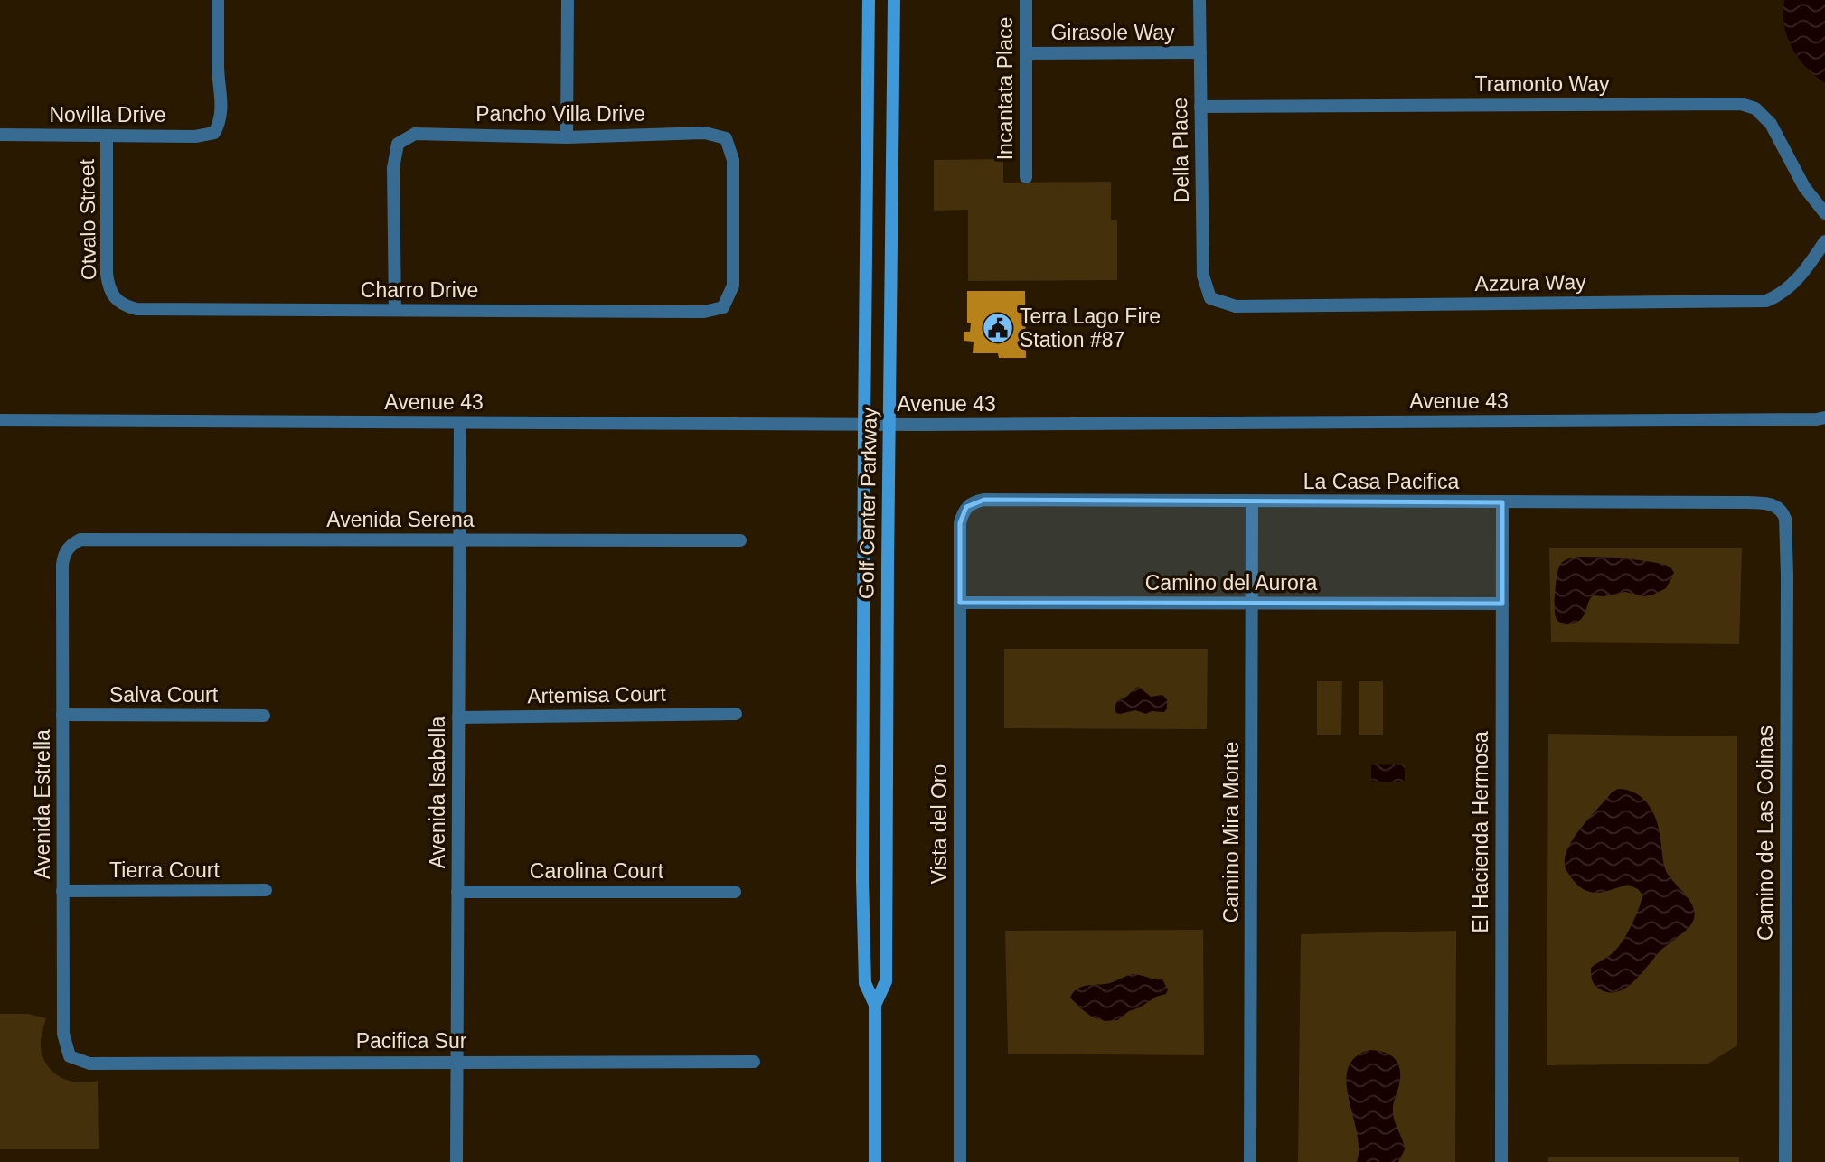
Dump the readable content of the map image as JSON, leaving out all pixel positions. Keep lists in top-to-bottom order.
{
  "streets": {
    "main road": ["Golf Center Parkway"],
    "street": [
      "Girasole Way",
      "Tramonto Way",
      "Incantata Place",
      "Pancho Villa Drive",
      "Novilla Drive",
      "Della Place",
      "Otvalo Street",
      "Azzura Way",
      "Charro Drive",
      "Avenue 43",
      "La Casa Pacifica",
      "Avenida Serena",
      "Camino del Aurora",
      "Salva Court",
      "Artemisa Court",
      "Avenida Isabella",
      "Avenida Estrella",
      "Vista del Oro",
      "Camino Mira Monte",
      "El Hacienda Hermosa",
      "Camino de Las Colinas",
      "Tierra Court",
      "Carolina Court",
      "Pacifica Sur"
    ]
  },
  "crossings": [
    ["Girasole Way", "Incantata Place"],
    ["Girasole Way", "Della Place"],
    ["Tramonto Way", "Della Place"],
    ["Pancho Villa Drive", "Charro Drive"],
    ["Novilla Drive", "Otvalo Street"],
    ["Della Place", "Azzura Way"],
    ["Otvalo Street", "Charro Drive"],
    ["Avenue 43", "Golf Center Parkway"],
    ["Avenue 43", "Avenida Isabella"],
    ["La Casa Pacifica", "Vista del Oro"],
    ["La Casa Pacifica", "Camino Mira Monte"],
    ["La Casa Pacifica", "El Hacienda Hermosa"],
    ["La Casa Pacifica", "Camino de Las Colinas"],
    ["Avenida Serena", "Avenida Isabella"],
    ["Avenida Serena", "Avenida Estrella"],
    ["Camino del Aurora", "Vista del Oro"],
    ["Camino del Aurora", "Camino Mira Monte"],
    ["Camino del Aurora", "El Hacienda Hermosa"],
    ["Salva Court", "Avenida Estrella"],
    ["Artemisa Court", "Avenida Isabella"],
    ["Avenida Isabella", "Carolina Court"],
    ["Avenida Isabella", "Pacifica Sur"],
    ["Avenida Estrella", "Tierra Court"],
    ["Avenida Estrella", "Pacifica Sur"]
  ],
  "places": {
    "public building": ["Terra Lago Fire Station #87"]
  }
}
